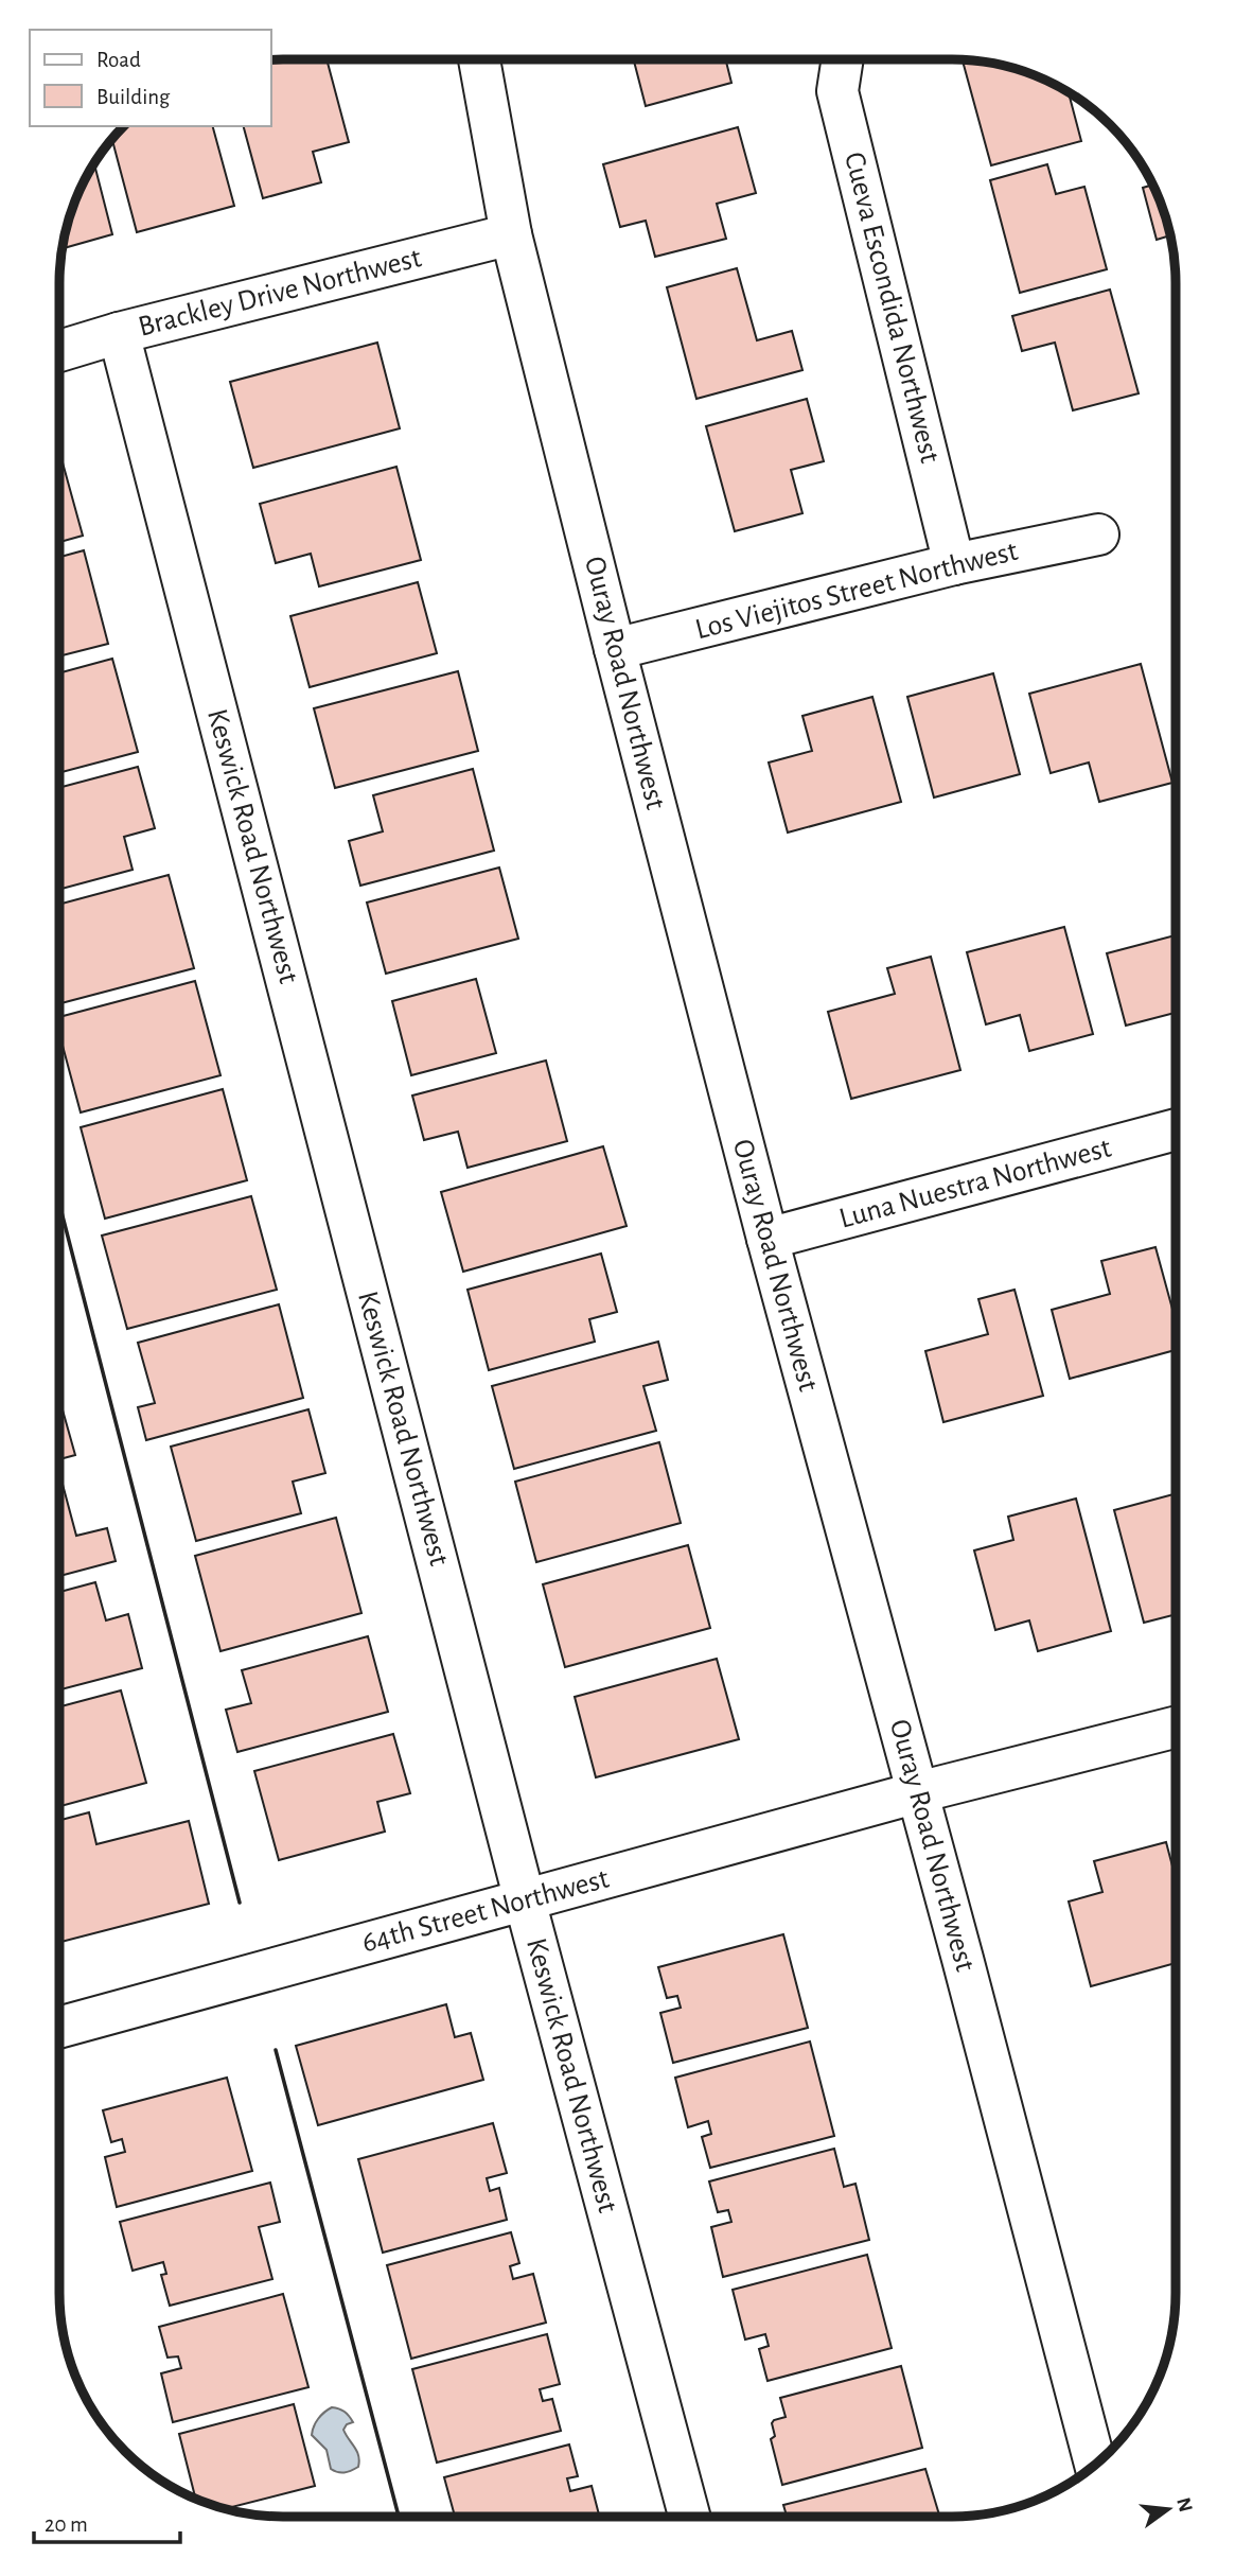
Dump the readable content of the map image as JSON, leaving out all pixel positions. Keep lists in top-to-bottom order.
{
  "streets": {
    "street": [
      "Brackley Drive Northwest",
      "Cueva Escondida Northwest",
      "Los Viejitos Street Northwest",
      "Ouray Road Northwest",
      "Keswick Road Northwest",
      "Luna Nuestra Northwest",
      "64th Street Northwest"
    ]
  },
  "crossings": [
    ["Brackley Drive Northwest", "Ouray Road Northwest"],
    ["Brackley Drive Northwest", "Keswick Road Northwest"],
    ["Cueva Escondida Northwest", "Los Viejitos Street Northwest"],
    ["Los Viejitos Street Northwest", "Ouray Road Northwest"],
    ["Ouray Road Northwest", "Luna Nuestra Northwest"],
    ["Ouray Road Northwest", "64th Street Northwest"],
    ["Keswick Road Northwest", "64th Street Northwest"]
  ],
  "legend": ["Road", "Building"],
  "scale_bar": "20 m",
  "north": "right"
}
